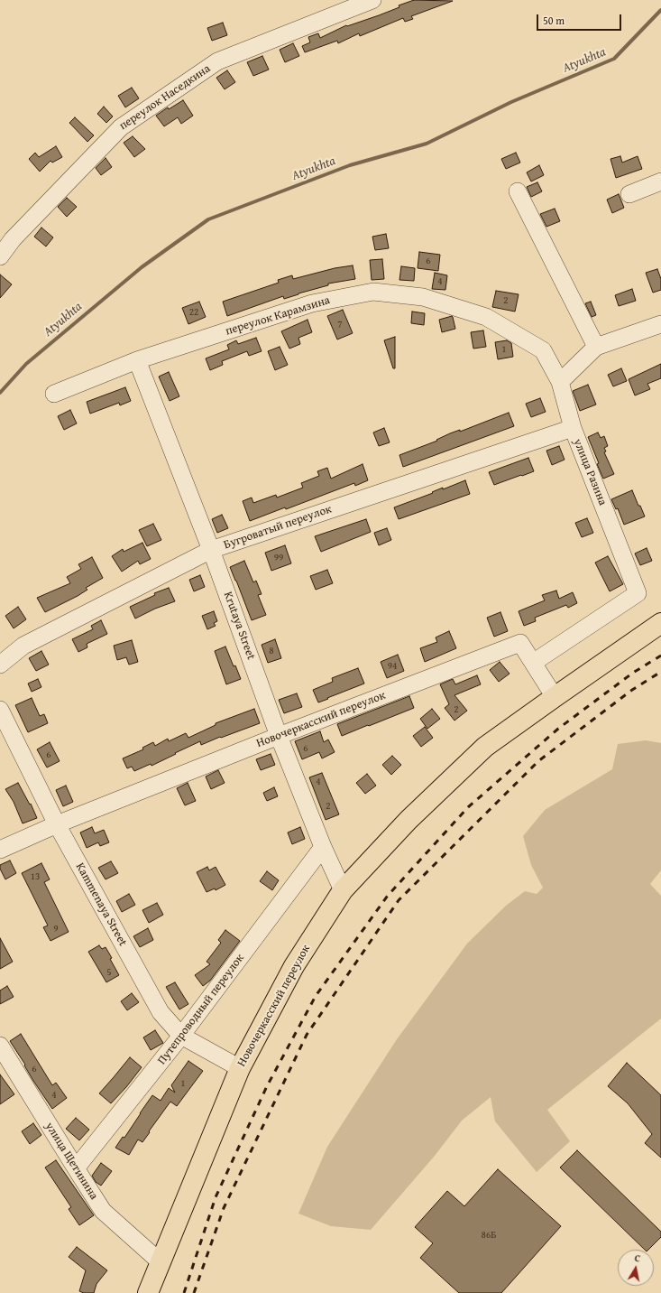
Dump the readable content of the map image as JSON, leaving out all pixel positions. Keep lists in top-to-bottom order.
{
  "streets": {
    "main road": ["Новочеркасский переулок"],
    "street": [
      "переулок Наседкина",
      "переулок Карамзина",
      "улица Разина",
      "Бугроватый переулок",
      "Krutaya Street",
      "Kammenaya Street",
      "Путепроводный переулок",
      "улица Щетинина"
    ]
  },
  "crossings": [
    ["переулок Карамзина", "улица Разина"],
    ["переулок Карамзина", "Krutaya Street"],
    ["улица Разина", "Бугроватый переулок"],
    ["улица Разина", "Новочеркасский переулок"],
    ["Бугроватый переулок", "Krutaya Street"],
    ["Krutaya Street", "Новочеркасский переулок"],
    ["Krutaya Street", "Путепроводный переулок"],
    ["Новочеркасский переулок", "Kammenaya Street"],
    ["Новочеркасский переулок", "улица Щетинина"],
    ["Kammenaya Street", "Путепроводный переулок"],
    ["Путепроводный переулок", "улица Щетинина"]
  ],
  "water": ["Atyukhta"],
  "house_numbers": [
    "6",
    "4",
    "2",
    "22",
    "7",
    "1",
    "99",
    "8",
    "94",
    "2",
    "6",
    "6",
    "4",
    "2",
    "13",
    "9",
    "5",
    "6",
    "1",
    "4",
    "86Б"
  ],
  "scale_bar": "50 m",
  "north": "top"
}
